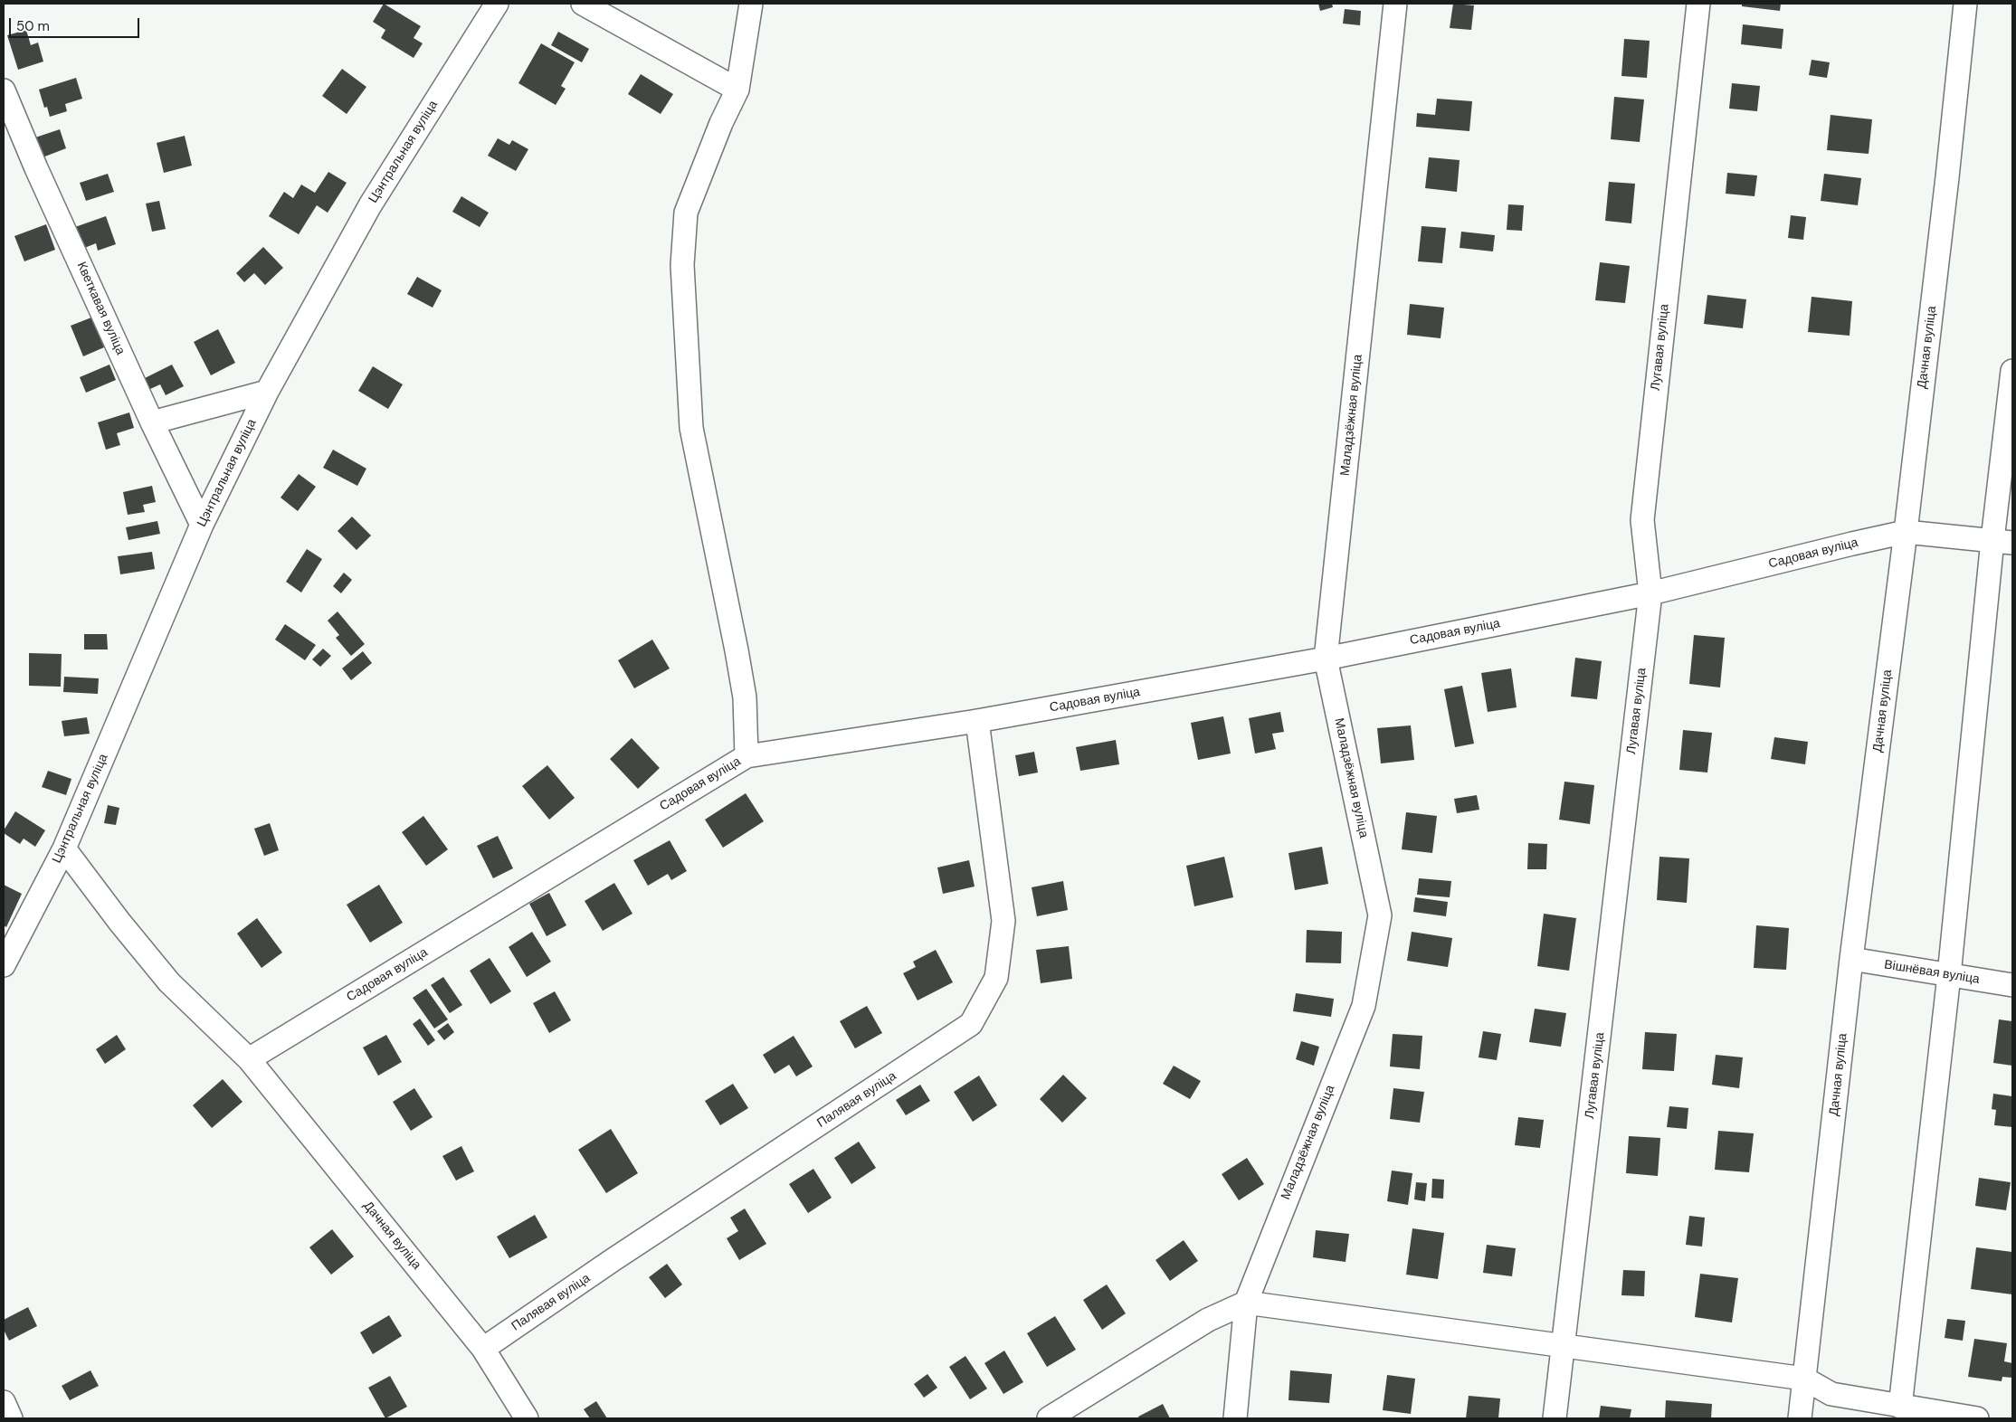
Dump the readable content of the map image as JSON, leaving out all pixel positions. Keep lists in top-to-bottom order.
{
  "streets": {
    "street": [
      "Цэнтральная вуліца",
      "Кветкавая вуліца",
      "Лугавая вуліца",
      "Дачная вуліца",
      "Маладзёжная вуліца",
      "Садовая вуліца",
      "Вішнёвая вуліца",
      "Палявая вуліца"
    ]
  },
  "crossings": [
    ["Цэнтральная вуліца", "Кветкавая вуліца"],
    ["Цэнтральная вуліца", "Дачная вуліца"],
    ["Лугавая вуліца", "Садовая вуліца"],
    ["Дачная вуліца", "Садовая вуліца"],
    ["Дачная вуліца", "Вішнёвая вуліца"],
    ["Дачная вуліца", "Палявая вуліца"],
    ["Маладзёжная вуліца", "Садовая вуліца"],
    ["Садовая вуліца", "Палявая вуліца"]
  ],
  "scale_bar": "50 m"
}
